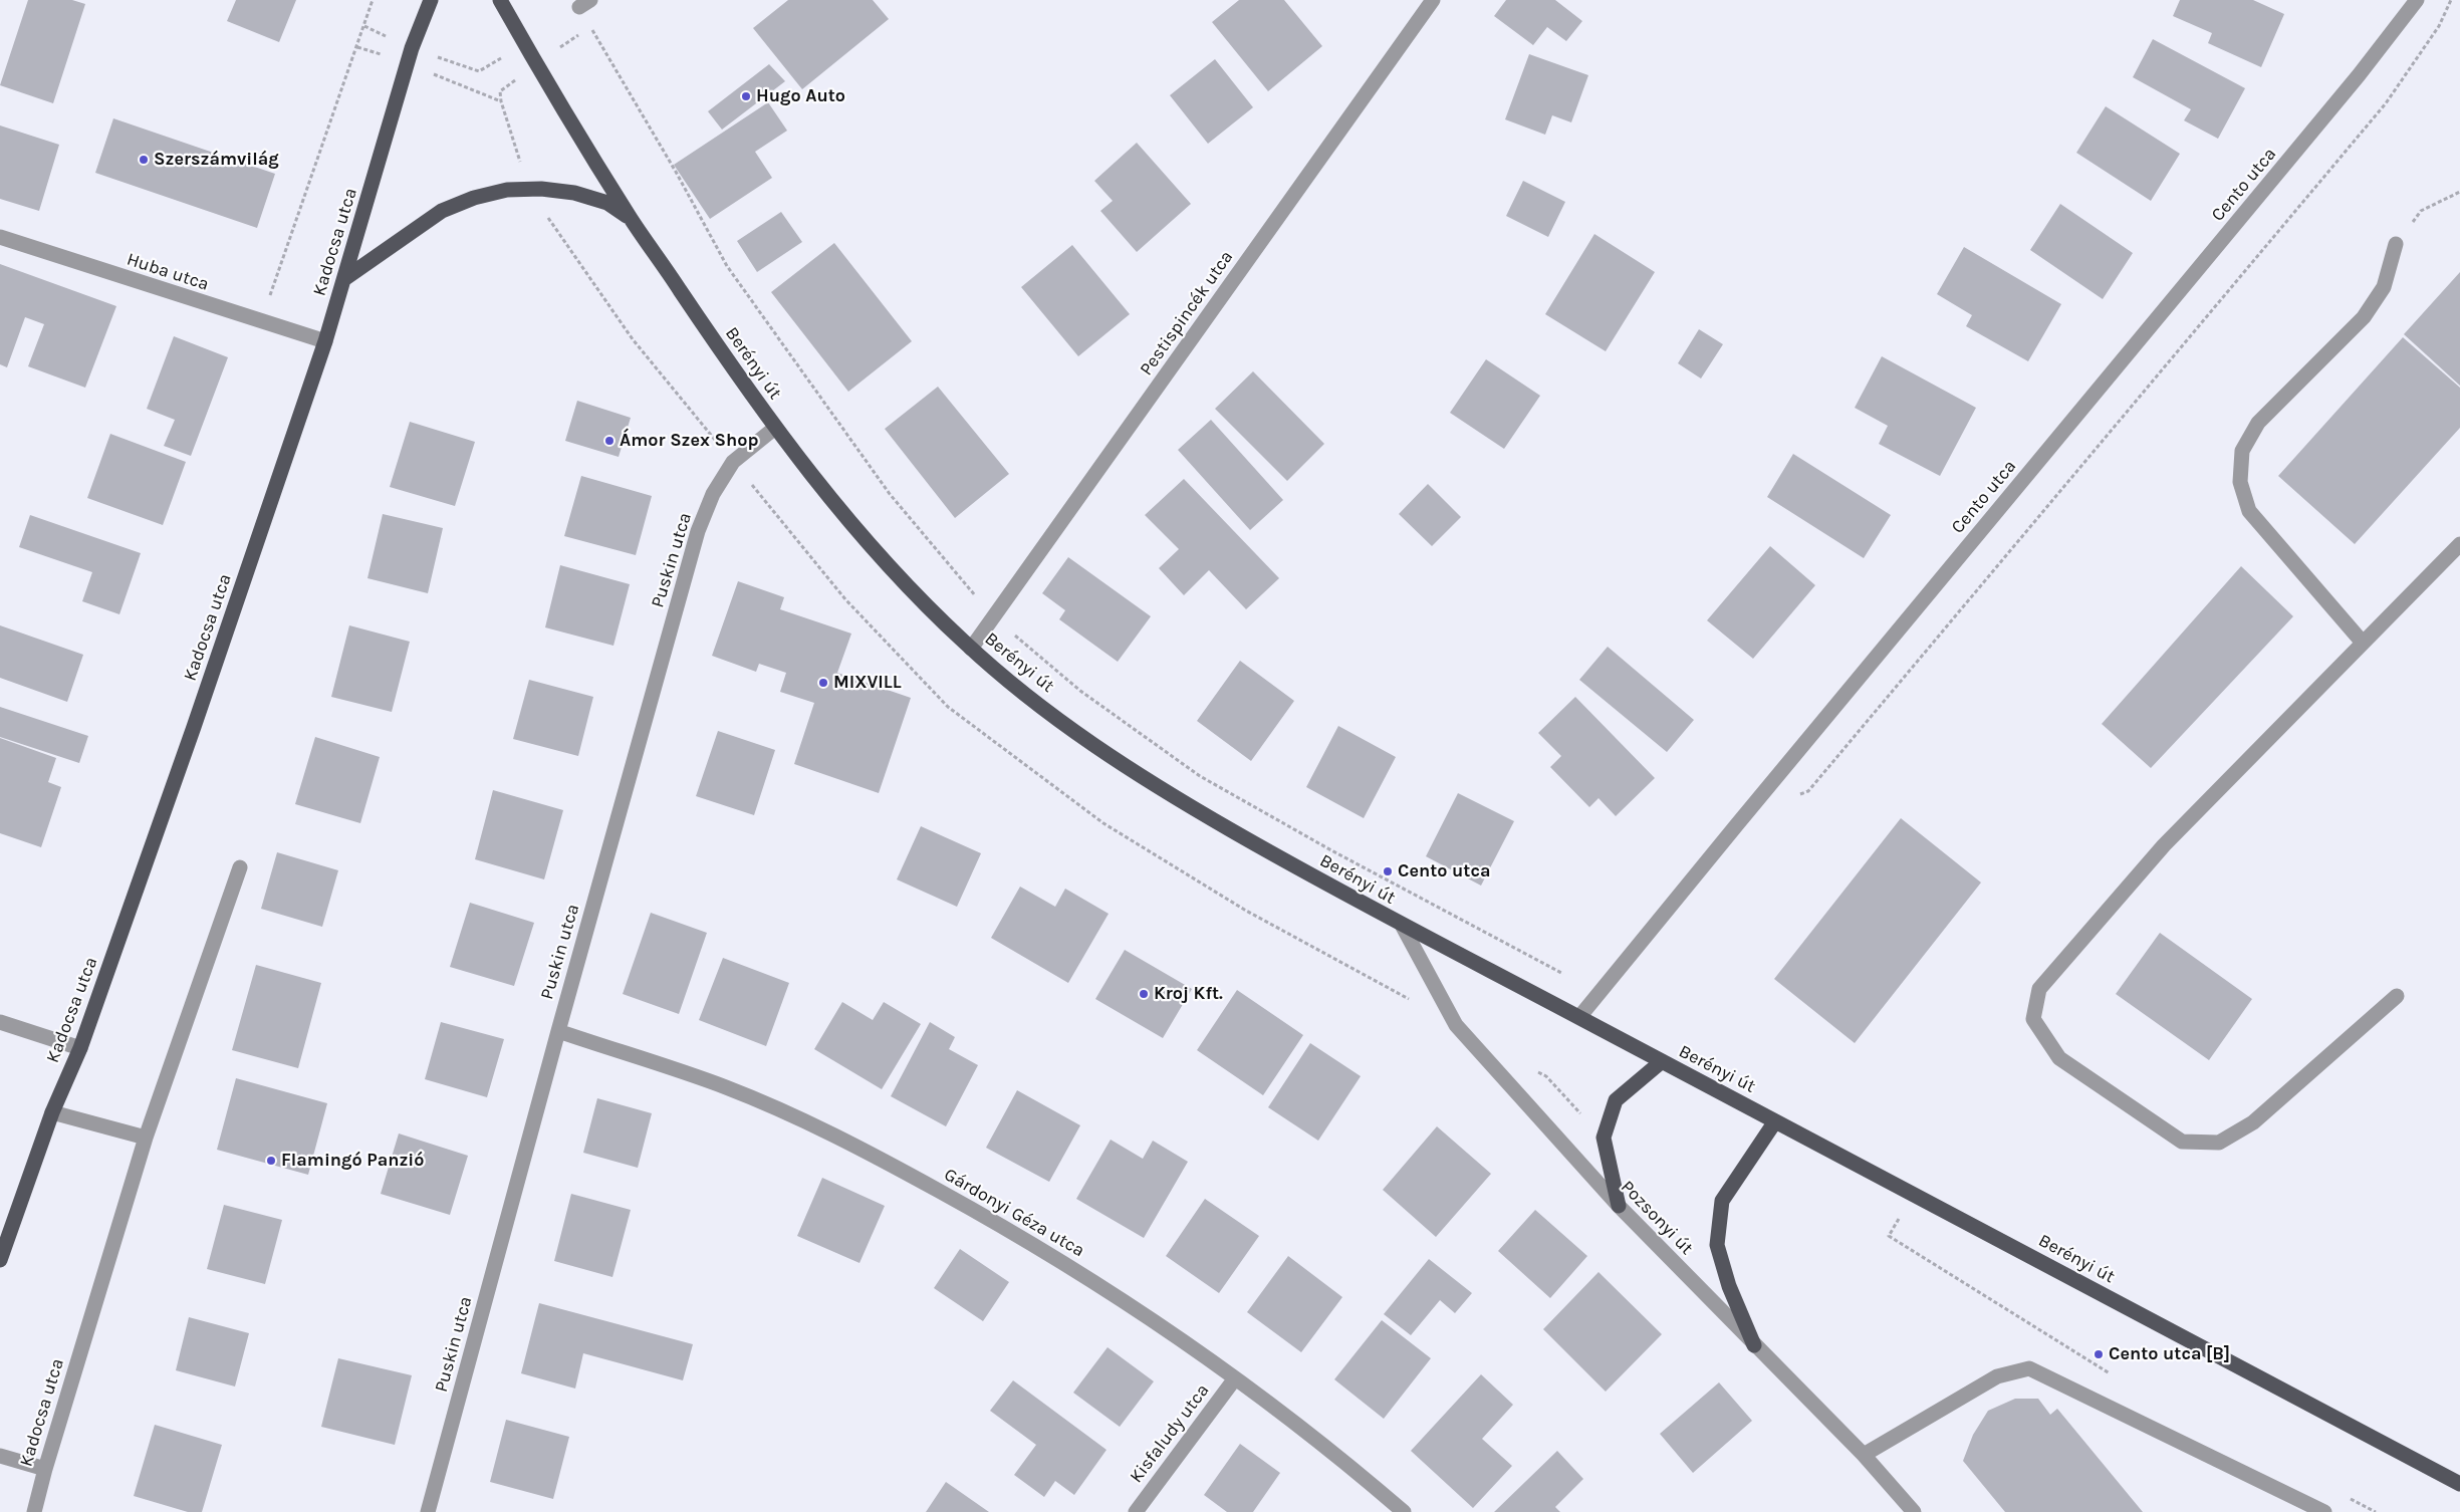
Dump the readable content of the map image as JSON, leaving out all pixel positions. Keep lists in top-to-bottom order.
{
  "streets": {
    "main road": ["Kadocsa utca", "Berényi út"],
    "street": [
      "Cento utca",
      "Huba utca",
      "Pestispincék utca",
      "Puskin utca",
      "Gárdonyi Géza utca",
      "Pozsonyi út",
      "Kisfaludy utca"
    ]
  },
  "crossings": [
    ["Cento utca", "Berényi út"],
    ["Kadocsa utca", "Huba utca"],
    ["Pestispincék utca", "Berényi út"],
    ["Berényi út", "Puskin utca"],
    ["Berényi út", "Pozsonyi út"],
    ["Puskin utca", "Gárdonyi Géza utca"],
    ["Gárdonyi Géza utca", "Kisfaludy utca"]
  ],
  "places": [
    "Hugo Auto",
    "Szerszámvilág",
    "Ámor Szex Shop",
    "MIXVILL",
    "Cento utca",
    "Kroj Kft.",
    "Flamingó Panzió",
    "Cento utca [B]"
  ]
}
